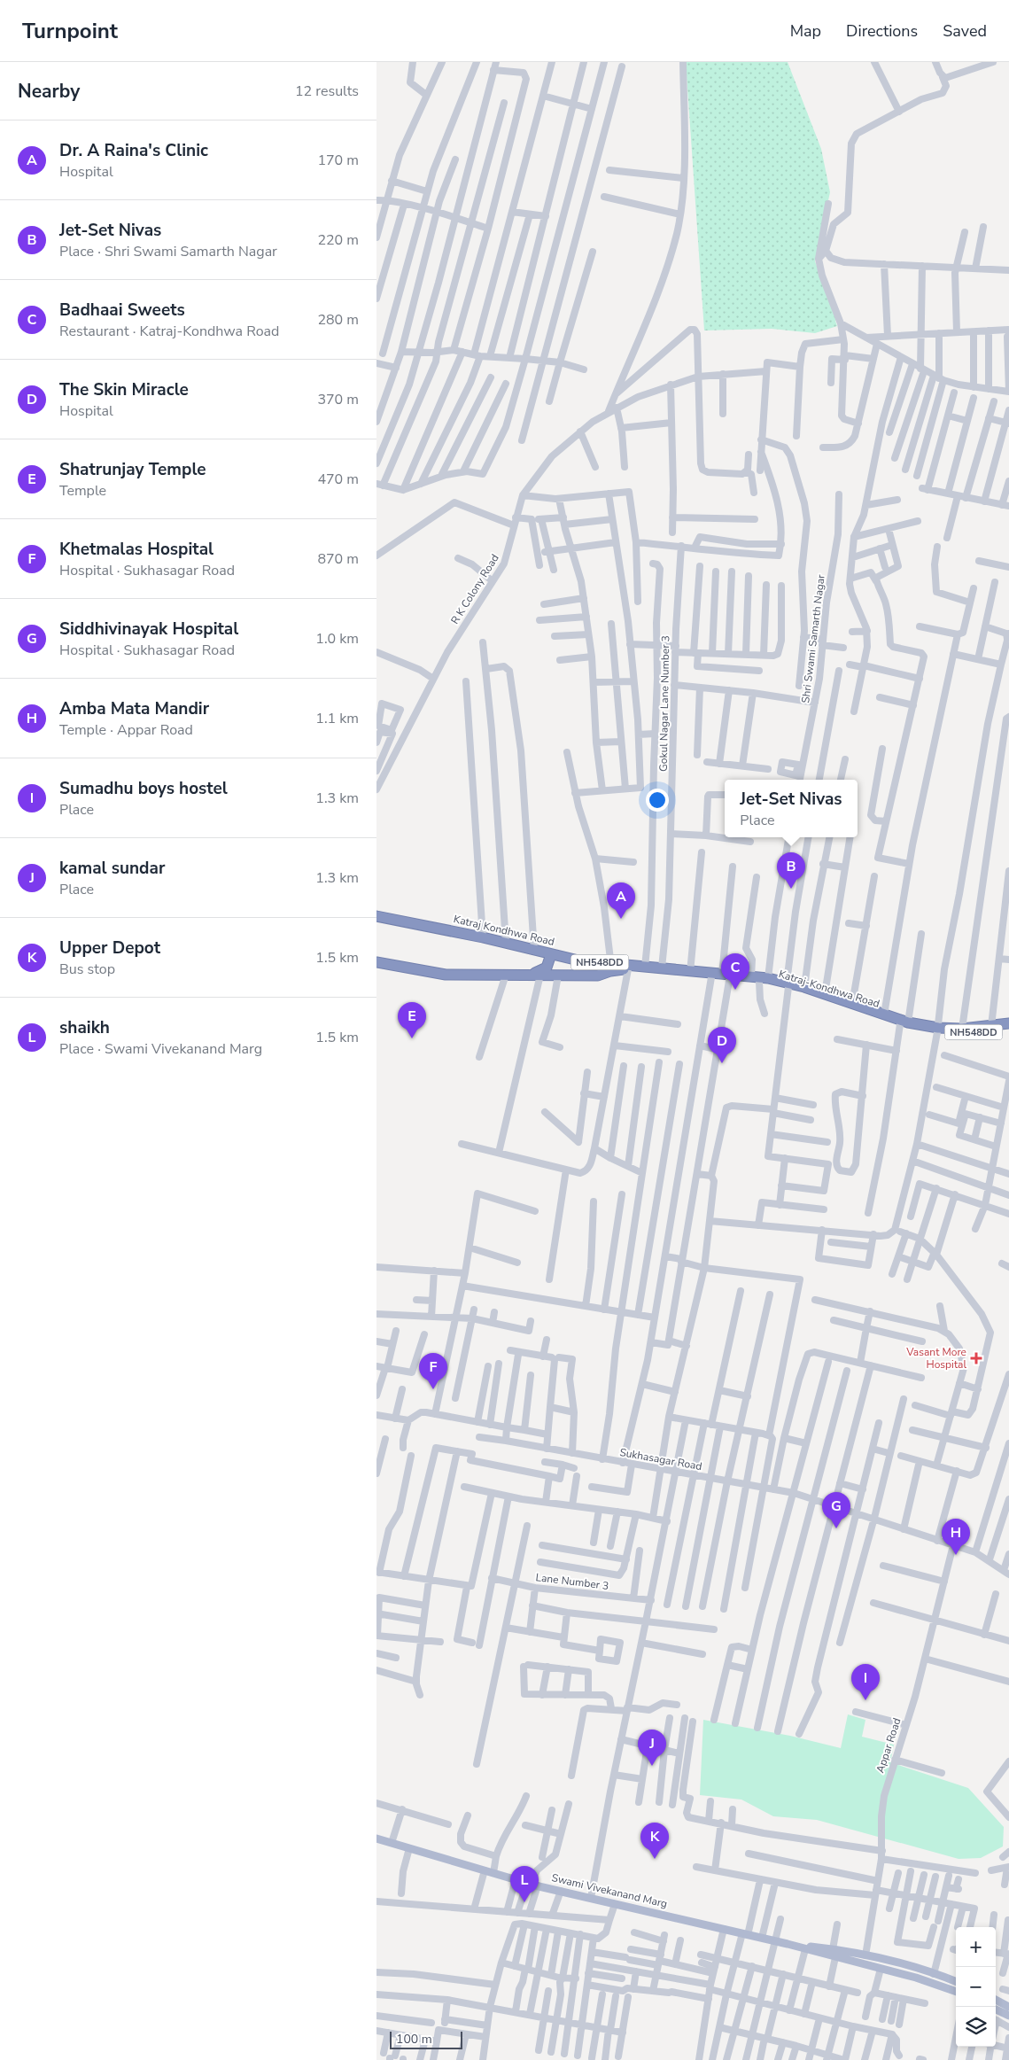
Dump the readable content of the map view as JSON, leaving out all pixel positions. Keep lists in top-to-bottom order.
{
  "streets": {
    "highway": ["Katraj Kondhwa Road", "NH548DD", "Katraj-Kondhwa Road"],
    "main road": ["Swami Vivekanand Marg"],
    "street": [
      "R K Colony Road",
      "Shri Swami Samarth Nagar",
      "Gokul Nagar Lane Number 3",
      "Sukhasagar Road",
      "Lane Number 3",
      "Appar Road"
    ]
  },
  "crossings": [
    ["Gokul Nagar Lane Number 3", "Katraj Kondhwa Road"],
    ["Katraj Kondhwa Road", "Katraj-Kondhwa Road"],
    ["NH548DD", "Katraj-Kondhwa Road"],
    ["Sukhasagar Road", "Appar Road"],
    ["Appar Road", "Swami Vivekanand Marg"]
  ],
  "places": {
    "health": ["Vasant More Hospital"]
  },
  "scale_bar": "100 m",
  "page": {
    "header": "Turnpoint",
    "nav": ["Map", "Directions", "Saved"],
    "heading": ["Nearby", "12 results"],
    "list": [
      {
        "mark": "A",
        "name": "Dr. A Raina's Clinic",
        "note": "Hospital",
        "value": "170 m"
      },
      {
        "mark": "B",
        "name": "Jet-Set Nivas",
        "note": "Place · Shri Swami Samarth Nagar",
        "value": "220 m"
      },
      {
        "mark": "C",
        "name": "Badhaai Sweets",
        "note": "Restaurant · Katraj-Kondhwa Road",
        "value": "280 m"
      },
      {
        "mark": "D",
        "name": "The Skin Miracle",
        "note": "Hospital",
        "value": "370 m"
      },
      {
        "mark": "E",
        "name": "Shatrunjay Temple",
        "note": "Temple",
        "value": "470 m"
      },
      {
        "mark": "F",
        "name": "Khetmalas Hospital",
        "note": "Hospital · Sukhasagar Road",
        "value": "870 m"
      },
      {
        "mark": "G",
        "name": "Siddhivinayak Hospital",
        "note": "Hospital · Sukhasagar Road",
        "value": "1.0 km"
      },
      {
        "mark": "H",
        "name": "Amba Mata Mandir",
        "note": "Temple · Appar Road",
        "value": "1.1 km"
      },
      {
        "mark": "I",
        "name": "Sumadhu boys hostel",
        "note": "Place",
        "value": "1.3 km"
      },
      {
        "mark": "J",
        "name": "kamal sundar",
        "note": "Place",
        "value": "1.3 km"
      },
      {
        "mark": "K",
        "name": "Upper Depot",
        "note": "Bus stop",
        "value": "1.5 km"
      },
      {
        "mark": "L",
        "name": "shaikh",
        "note": "Place · Swami Vivekanand Marg",
        "value": "1.5 km"
      }
    ],
    "popup": ["Jet-Set Nivas", "Place"],
    "pins": [
      "B",
      "A",
      "C",
      "E",
      "D",
      "F",
      "G",
      "H",
      "I",
      "J",
      "K",
      "L"
    ],
    "map_buttons": ["+", "−"],
    "scale": "100 m"
  }
}
